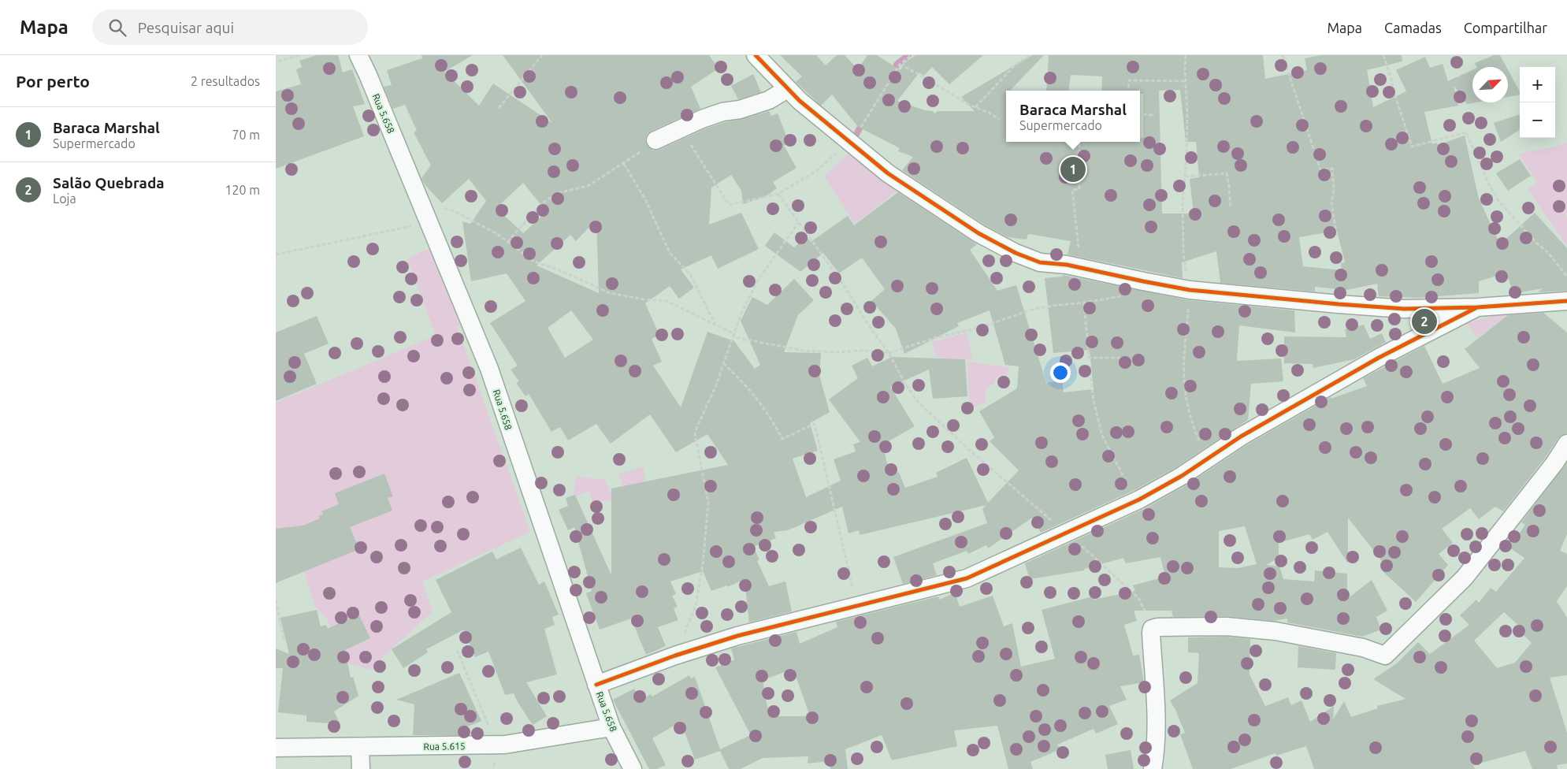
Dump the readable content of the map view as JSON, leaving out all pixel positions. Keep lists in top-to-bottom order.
{
  "streets": {
    "street": ["Rua 5.658", "Rua 5.615"]
  },
  "crossings": [
    ["Rua 5.658", "Rua 5.615"]
  ],
  "north": "top right",
  "page": {
    "header": "Mapa",
    "search": "Pesquisar aqui",
    "nav": ["Mapa", "Camadas", "Compartilhar"],
    "heading": ["Por perto", "2 resultados"],
    "map_buttons": ["+", "−"],
    "popup": ["Baraca Marshal", "Supermercado"],
    "list": [
      {
        "mark": "1",
        "name": "Baraca Marshal",
        "note": "Supermercado",
        "value": "70 m"
      },
      {
        "mark": "2",
        "name": "Salão Quebrada",
        "note": "Loja",
        "value": "120 m"
      }
    ],
    "pins": ["1", "2"]
  }
}
